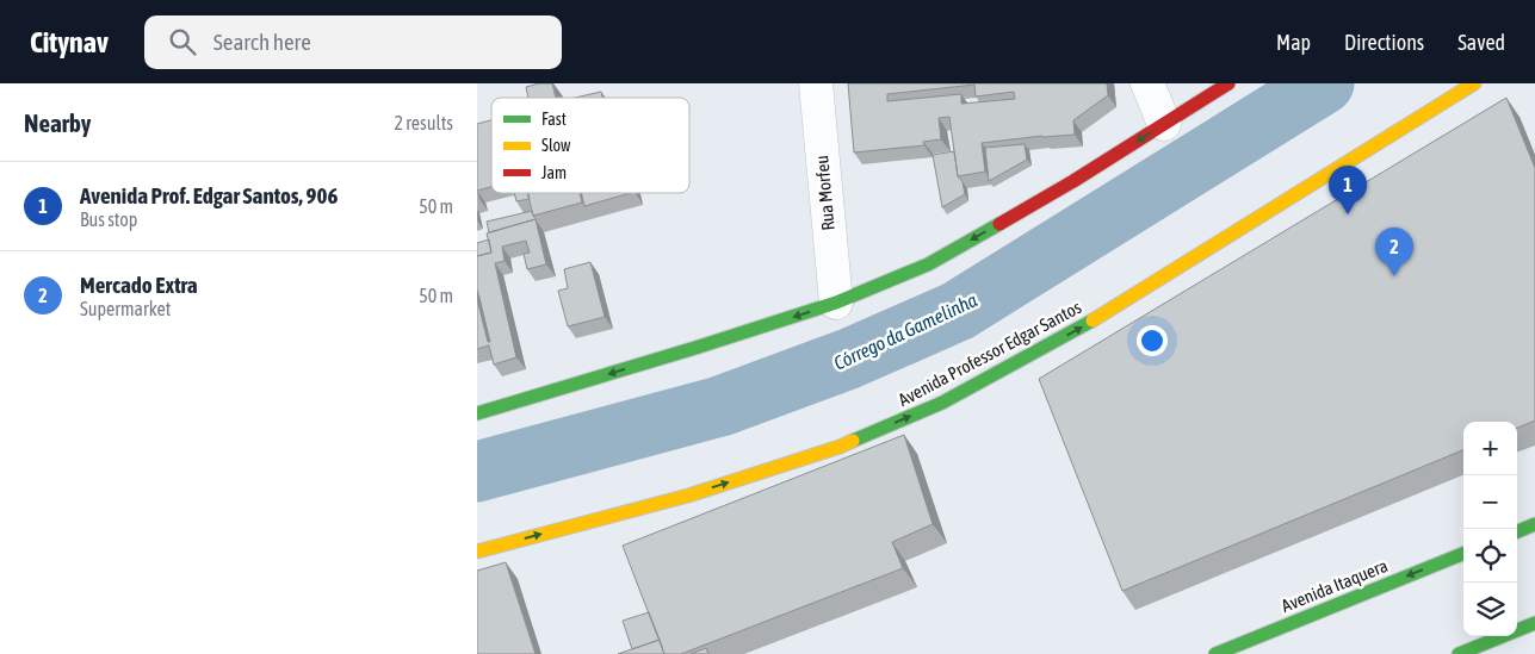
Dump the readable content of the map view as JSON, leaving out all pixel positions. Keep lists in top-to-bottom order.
{
  "streets": {
    "main road": ["Avenida Professor Edgar Santos", "Avenida Itaquera"],
    "street": ["Rua Morfeu"]
  },
  "one_way": ["Avenida Professor Edgar Santos", "Avenida Itaquera"],
  "water": ["Córrego da Gamelinha"],
  "legend": ["Fast", "Slow", "Jam"],
  "page": {
    "header": "Citynav",
    "search": "Search here",
    "nav": ["Map", "Directions", "Saved"],
    "heading": ["Nearby", "2 results"],
    "list": [
      {
        "mark": "1",
        "name": "Avenida Prof. Edgar Santos, 906",
        "note": "Bus stop",
        "value": "50 m"
      },
      {
        "mark": "2",
        "name": "Mercado Extra",
        "note": "Supermarket",
        "value": "50 m"
      }
    ],
    "pins": ["1", "2"],
    "map_buttons": ["+", "−"]
  }
}
